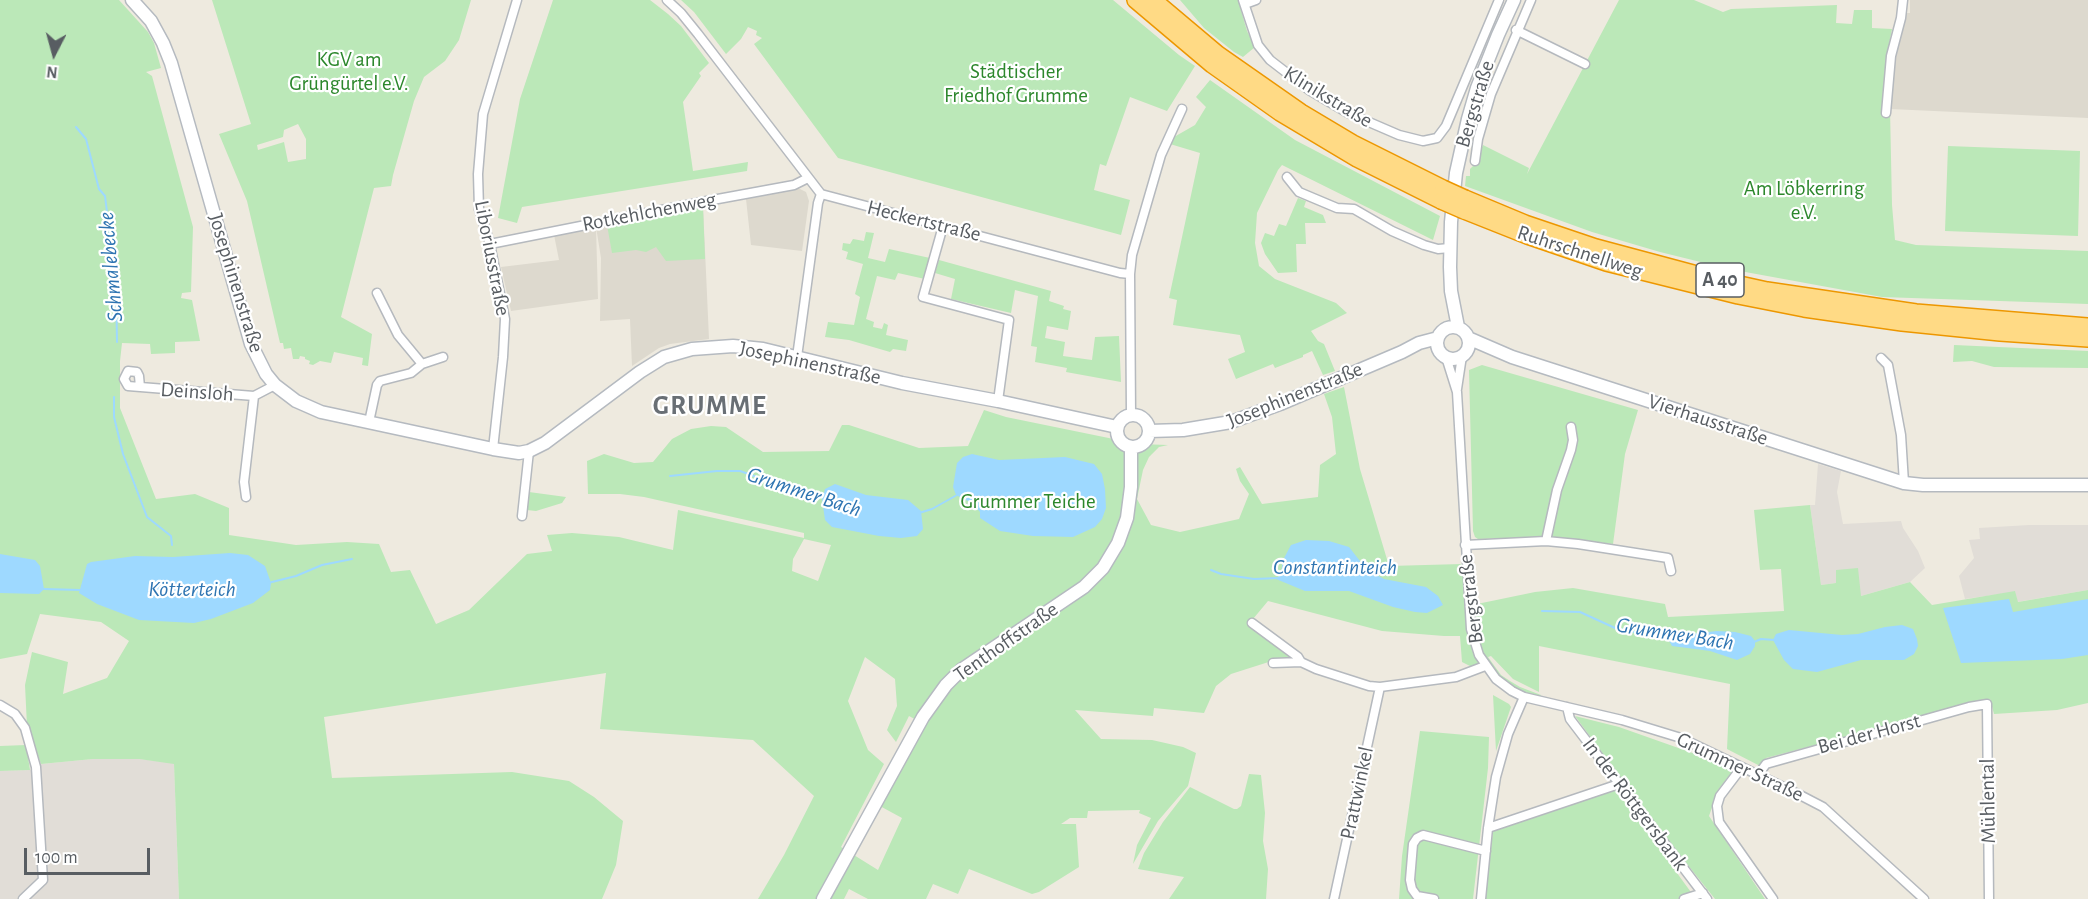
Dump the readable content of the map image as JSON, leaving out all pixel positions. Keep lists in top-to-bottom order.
{
  "streets": {
    "highway": ["Ruhrschnellweg", "A 40"],
    "street": [
      "Klinikstraße",
      "Bergstraße",
      "Rotkehlchenweg",
      "Heckertstraße",
      "Liboriusstraße",
      "Josephinenstraße",
      "Deinsloh",
      "Vierhausstraße",
      "Tenthoffstraße",
      "Bei der Horst",
      "Grummer Straße",
      "Prattwinkel",
      "Mühlental",
      "In der Röttgersbank"
    ]
  },
  "crossings": [
    ["Klinikstraße", "Bergstraße"],
    ["Bergstraße", "Josephinenstraße"],
    ["Bergstraße", "Vierhausstraße"],
    ["Bergstraße", "Grummer Straße"],
    ["Rotkehlchenweg", "Liboriusstraße"],
    ["Liboriusstraße", "Josephinenstraße"],
    ["Josephinenstraße", "Deinsloh"],
    ["Josephinenstraße", "Vierhausstraße"],
    ["Josephinenstraße", "Tenthoffstraße"],
    ["Bei der Horst", "Grummer Straße"],
    ["Bei der Horst", "Mühlental"],
    ["Grummer Straße", "In der Röttgersbank"]
  ],
  "districts": ["GRUMME"],
  "water": [
    "Schmalebecke",
    "Grummer Bach",
    "Constantinteich",
    "Kötterteich"
  ],
  "parks": [
    "KGV am Grüngürtel e.V.",
    "Städtischer Friedhof Grumme",
    "Am Löbkerring e.V.",
    "Grummer Teiche"
  ],
  "scale_bar": "100 m",
  "north": "bottom"
}
